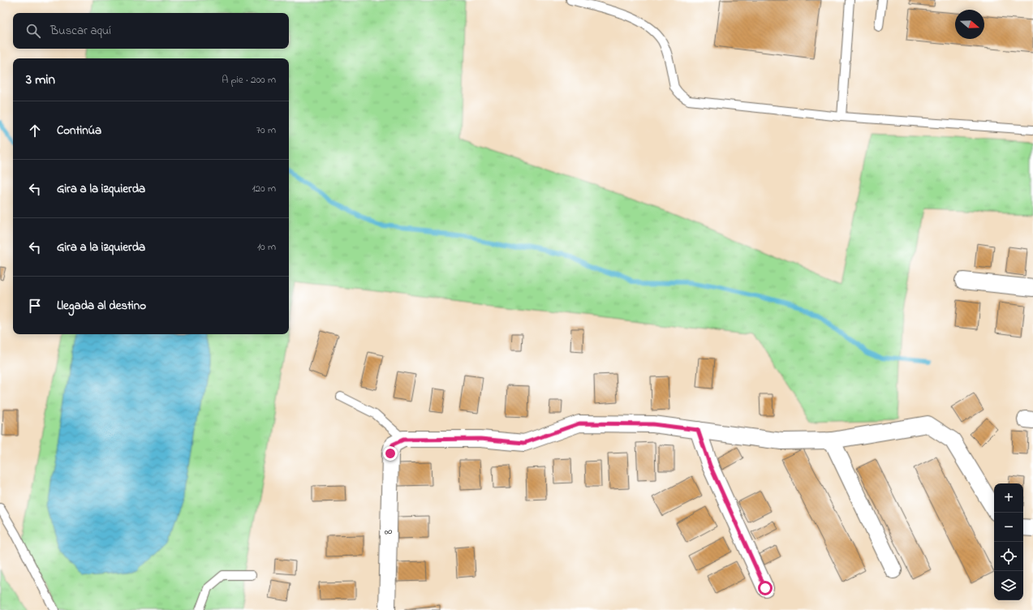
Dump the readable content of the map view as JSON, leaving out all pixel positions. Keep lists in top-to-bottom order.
{
  "streets": {
    "street": ["8"]
  },
  "north": "right",
  "page": {
    "search": "Buscar aquí",
    "heading": ["3 min", "A pie · 200 m"],
    "list": [
      ["Continúa", "70 m"],
      ["Gira a la izquierda", "120 m"],
      ["Gira a la izquierda", "10 m"],
      "Llegada al destino"
    ],
    "map_buttons": ["+", "−"]
  }
}
